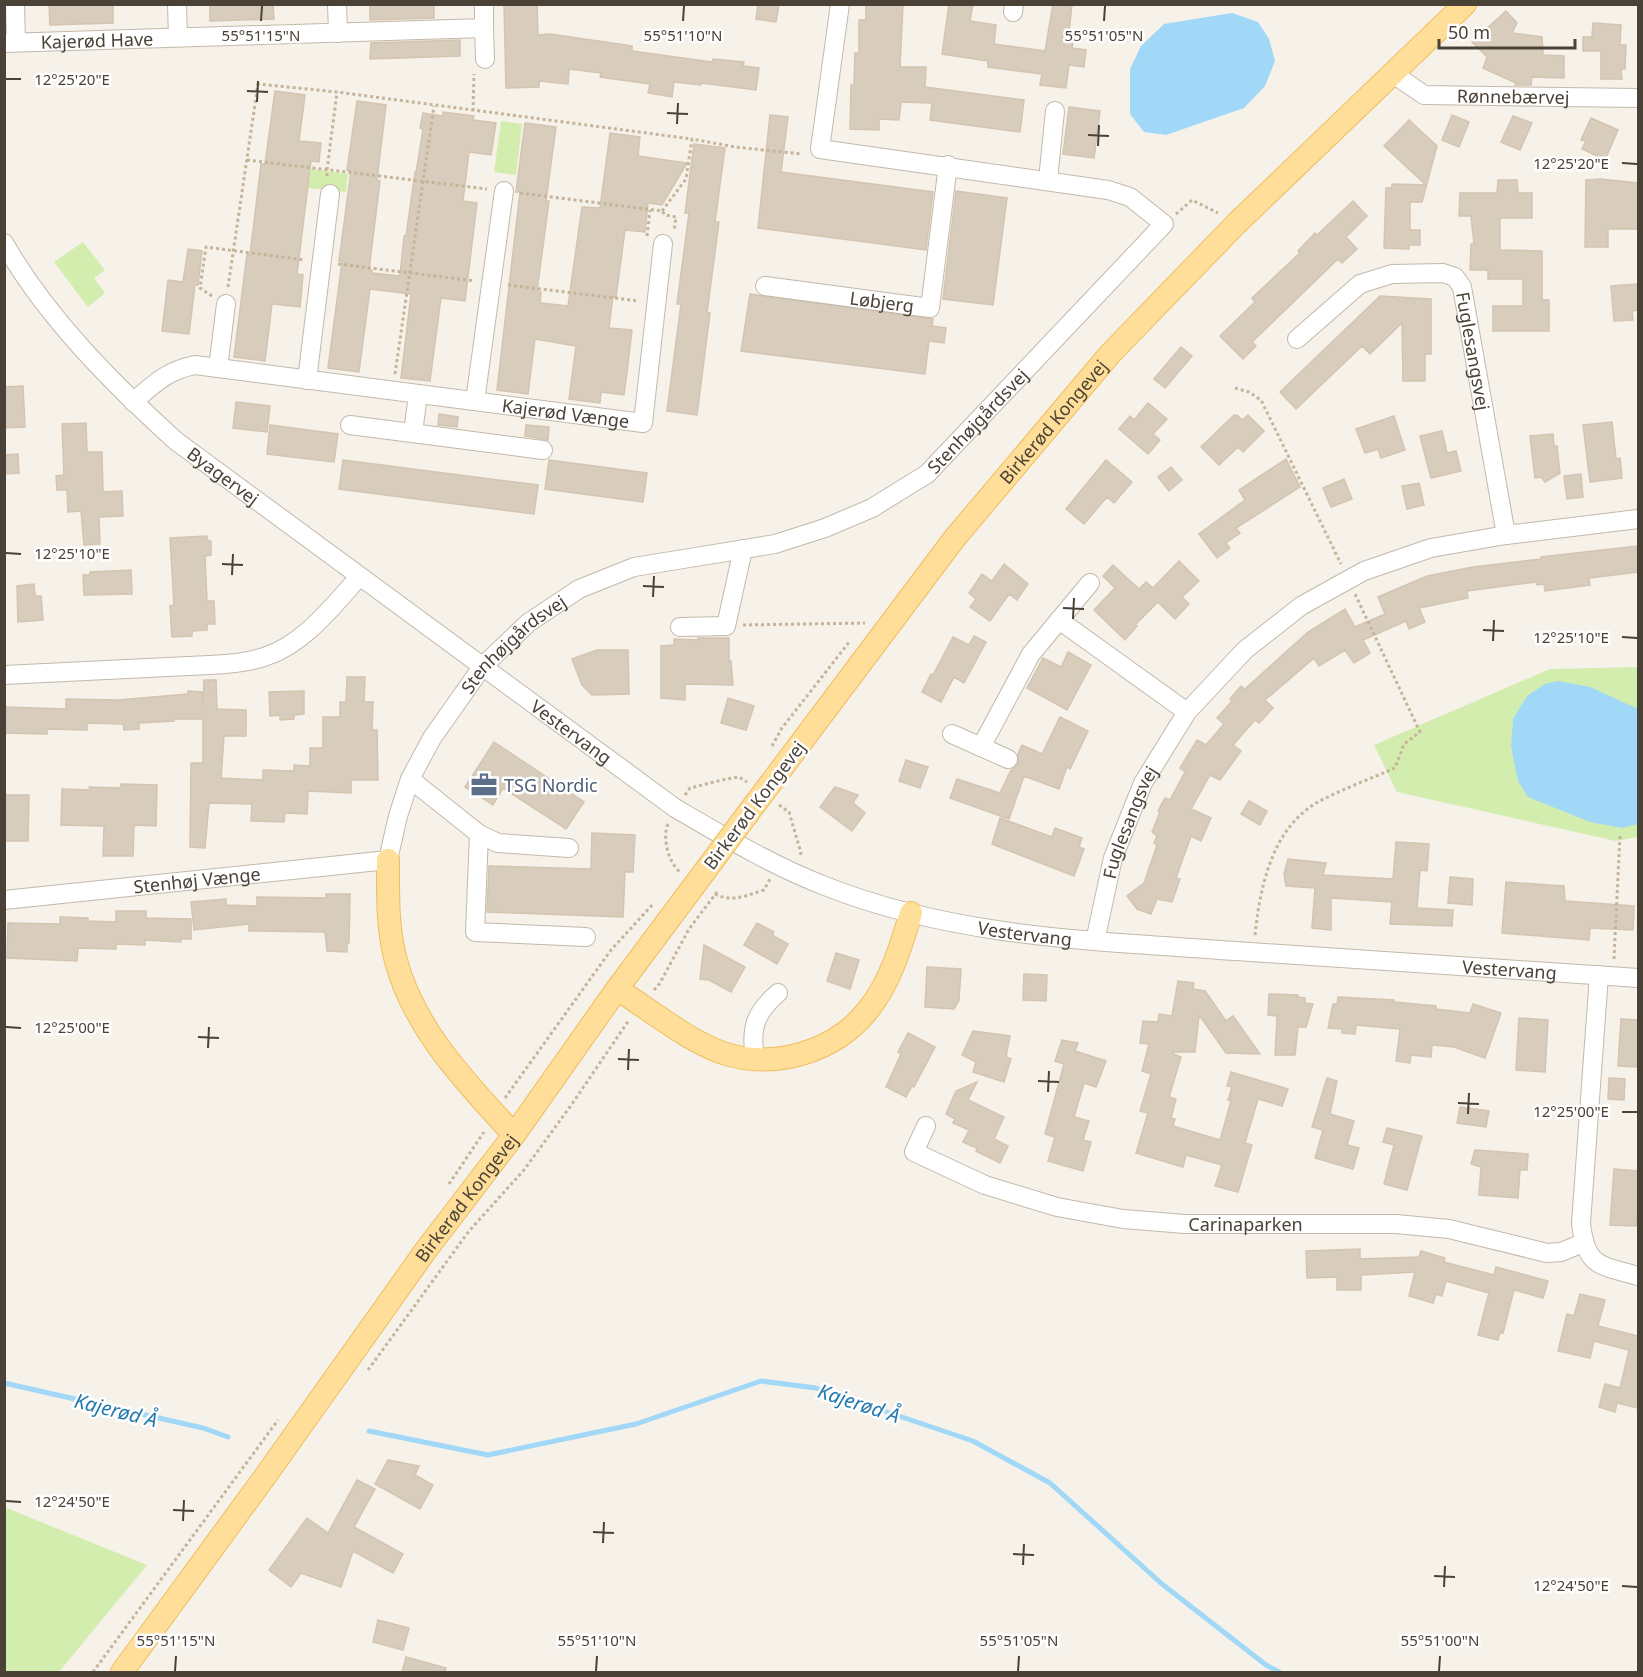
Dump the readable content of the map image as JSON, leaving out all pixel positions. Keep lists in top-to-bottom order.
{
  "streets": {
    "main road": ["Birkerød Kongevej"],
    "street": [
      "Kajerød Have",
      "Rønnebærvej",
      "Løbjerg",
      "Fuglesangsvej",
      "Kajerød Vænge",
      "Stenhøjgårdsvej",
      "Byagervej",
      "Vestervang",
      "Stenhøj Vænge",
      "Carinaparken"
    ]
  },
  "crossings": [
    ["Rønnebærvej", "Birkerød Kongevej"],
    ["Fuglesangsvej", "Vestervang"],
    ["Kajerød Vænge", "Byagervej"],
    ["Stenhøjgårdsvej", "Byagervej"],
    ["Stenhøjgårdsvej", "Vestervang"],
    ["Stenhøjgårdsvej", "Stenhøj Vænge"],
    ["Byagervej", "Vestervang"]
  ],
  "water": ["Kajerød Å"],
  "places": {
    "office": ["TSG Nordic"]
  },
  "scale_bar": "50 m",
  "coordinates": [
    "55°51'15\"N",
    "55°51'10\"N",
    "55°51'05\"N",
    "12°25'20\"E",
    "12°25'10\"E",
    "12°25'00\"E",
    "12°24'50\"E",
    "55°51'00\"N"
  ]
}
